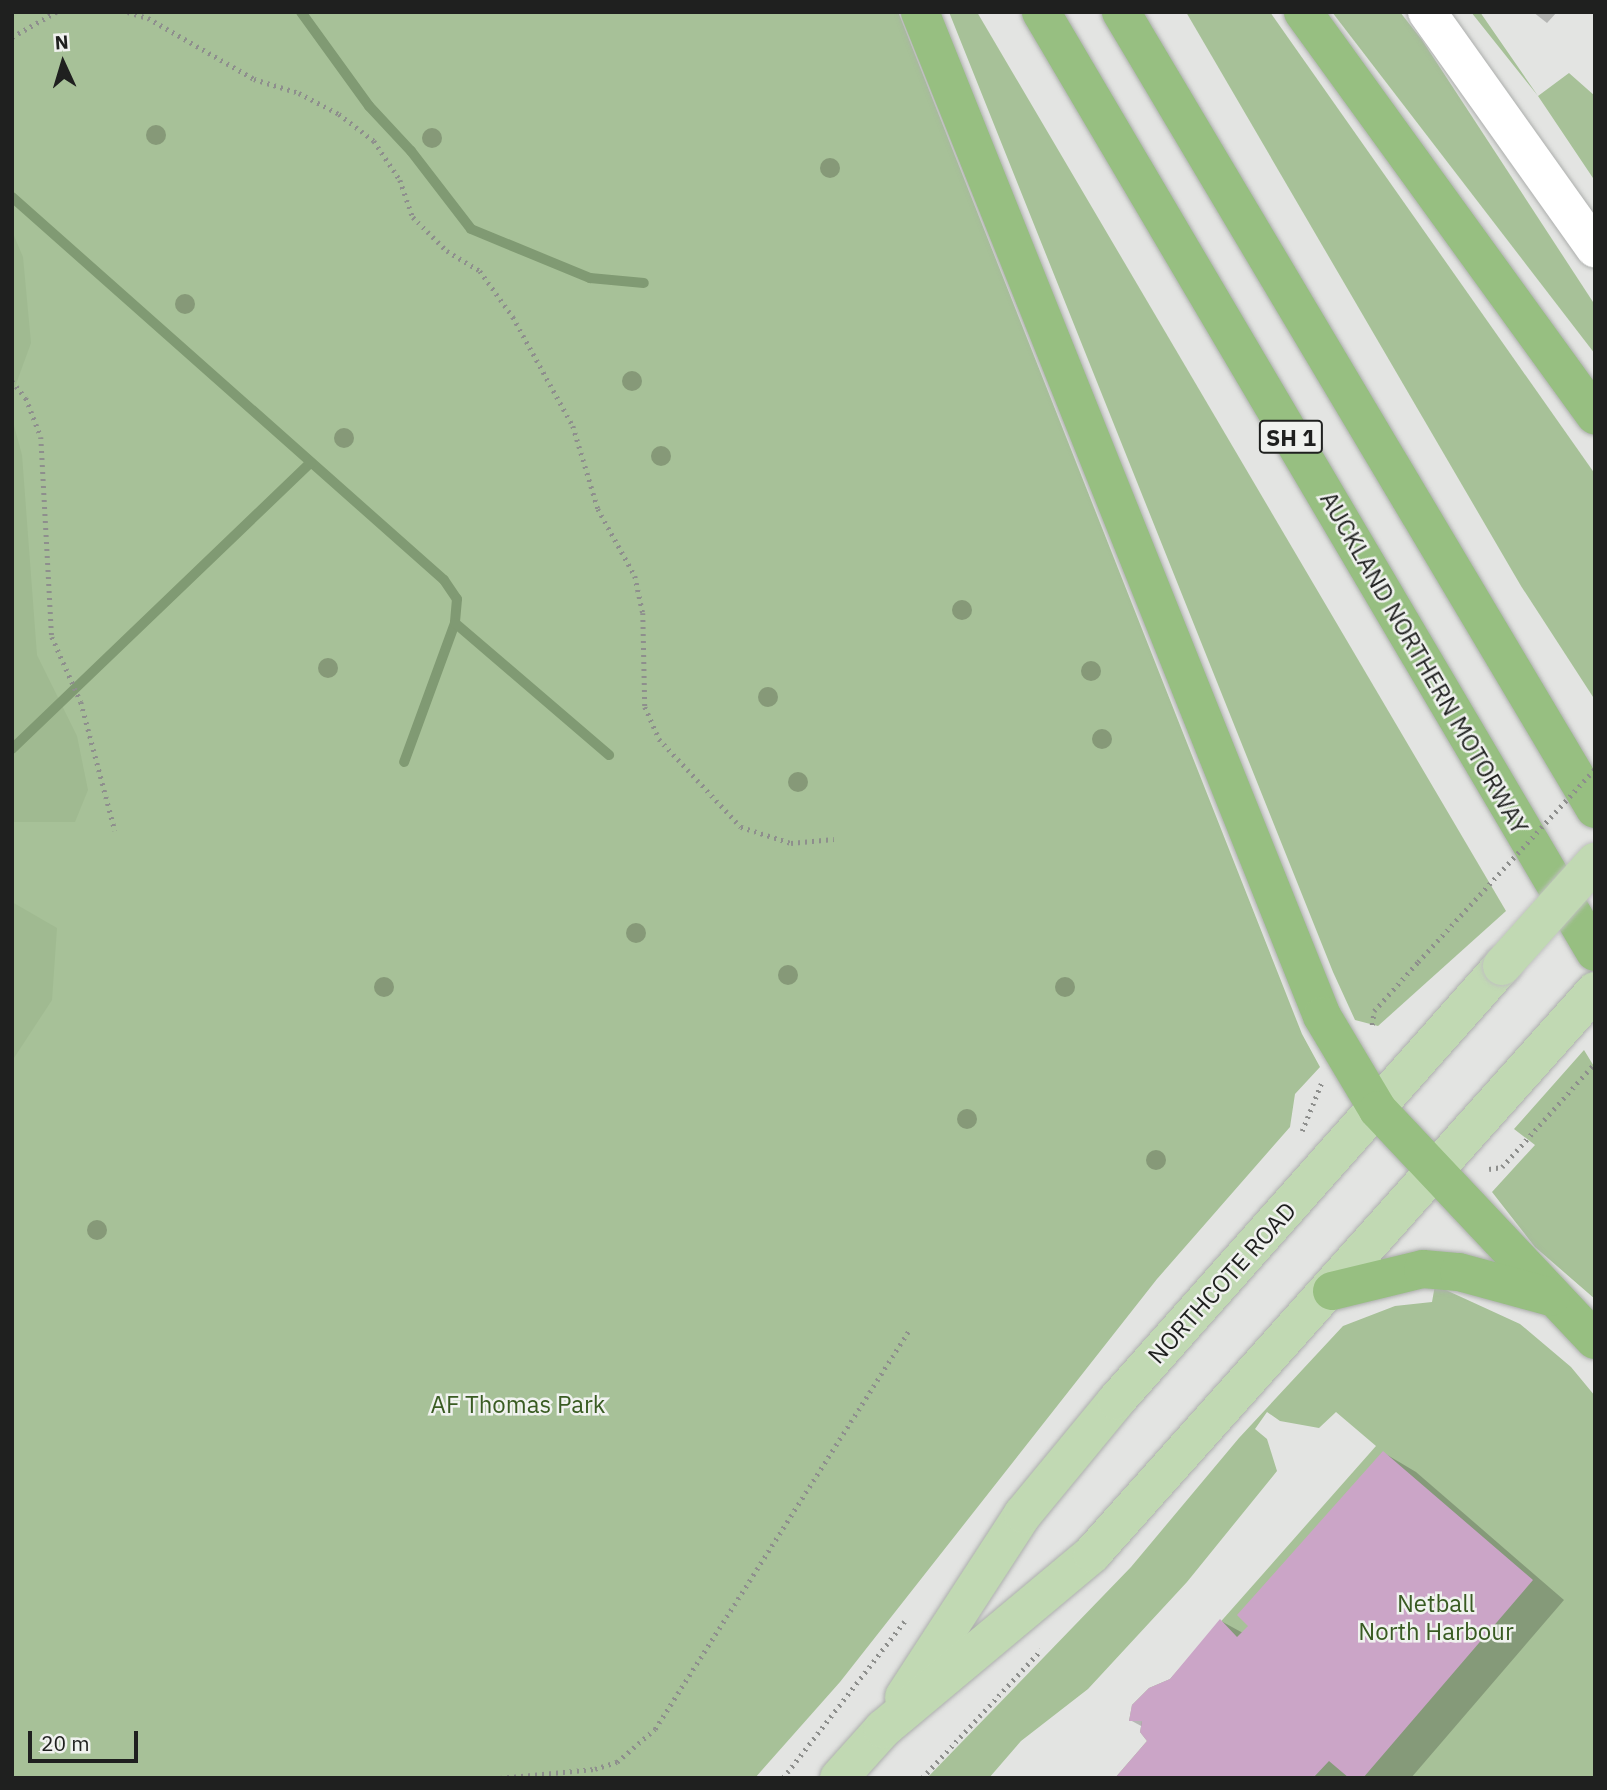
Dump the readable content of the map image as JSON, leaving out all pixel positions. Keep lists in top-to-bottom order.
{
  "streets": {
    "highway": ["SH 1", "AUCKLAND NORTHERN MOTORWAY"],
    "main road": ["NORTHCOTE ROAD"]
  },
  "parks": ["AF Thomas Park", "Netball North Harbour"],
  "scale_bar": "20 m",
  "north": "top"
}
